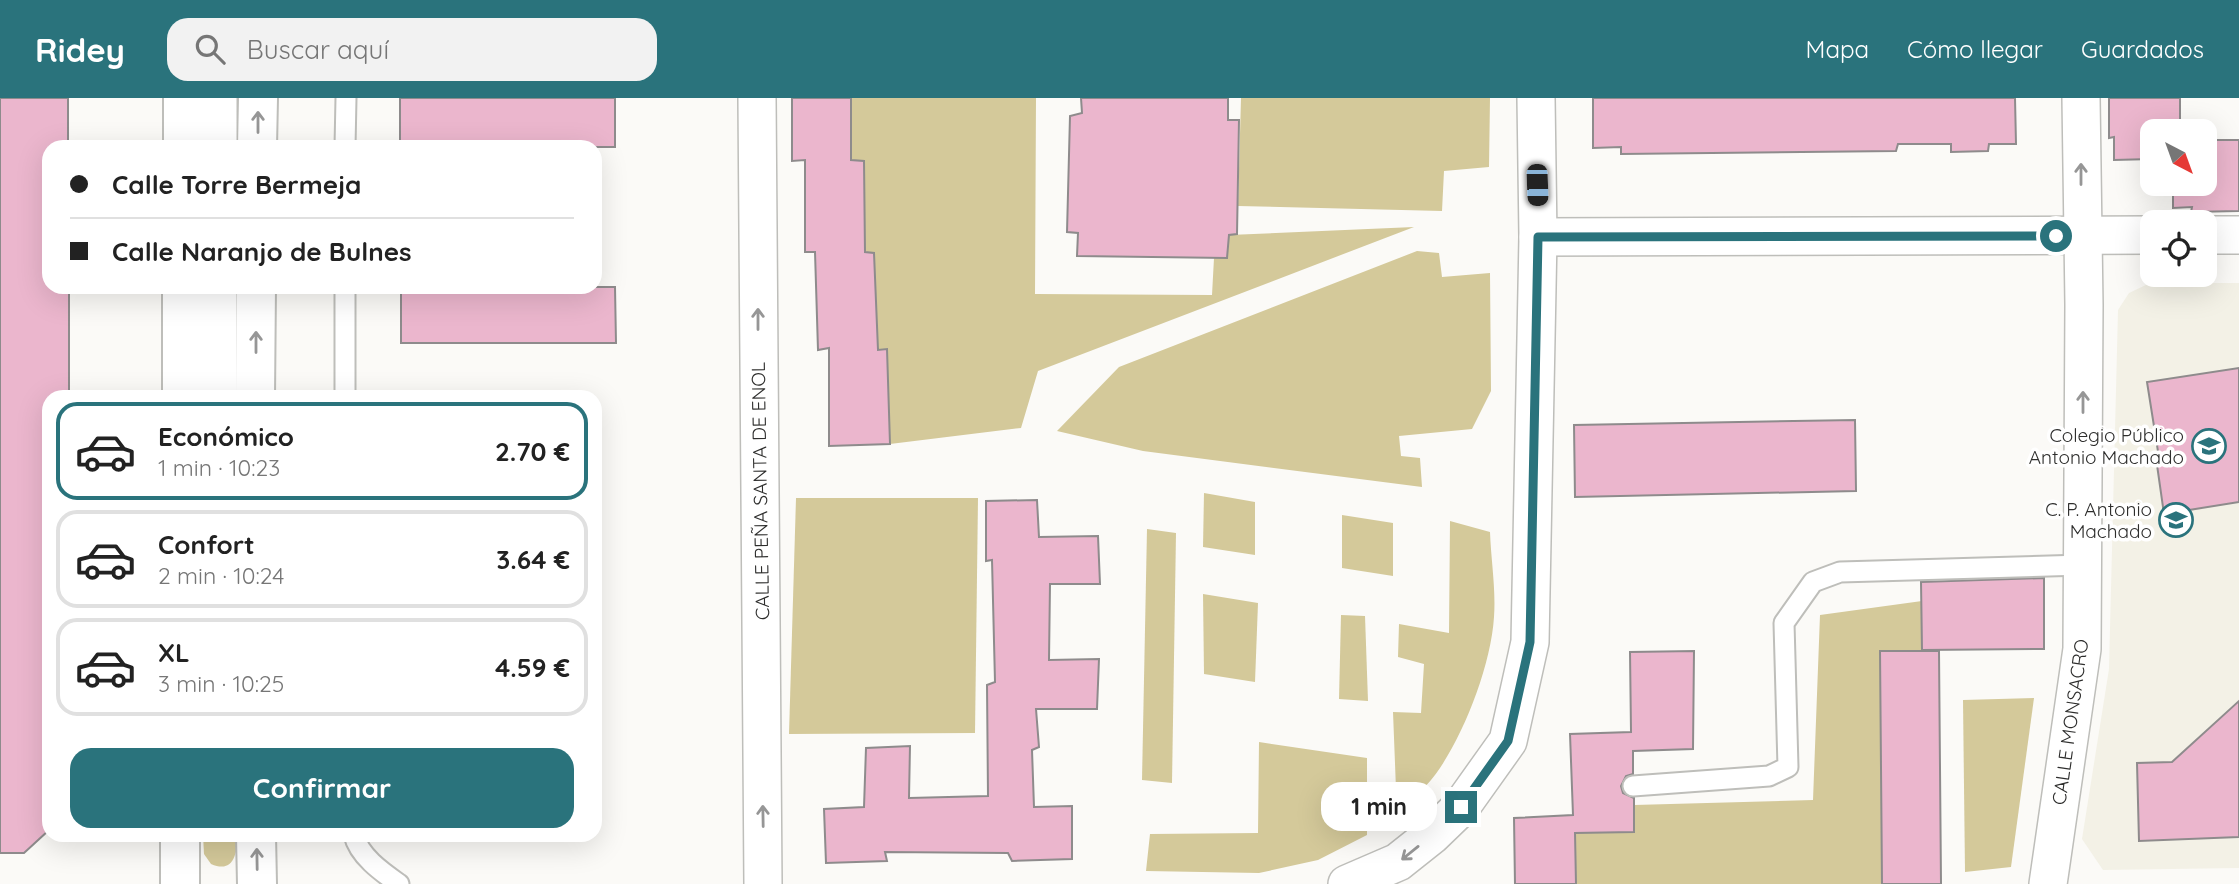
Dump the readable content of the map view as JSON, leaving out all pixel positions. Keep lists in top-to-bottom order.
{
  "streets": {
    "street": ["CALLE PEÑA SANTA DE ENOL", "CALLE MONSACRO"]
  },
  "one_way": ["CALLE PEÑA SANTA DE ENOL", "CALLE MONSACRO"],
  "places": {
    "school or university": ["Colegio Público Antonio Machado", "C. P. Antonio Machado"]
  },
  "north": "bottom right",
  "page": {
    "header": "Ridey",
    "search": "Buscar aquí",
    "nav": ["Mapa", "Cómo llegar", "Guardados"],
    "banner": ["Calle Torre Bermeja", "Calle Naranjo de Bulnes"],
    "list": [
      {
        "name": "Económico",
        "note": "1 min · 10:23",
        "value": "2.70 €"
      },
      {
        "name": "Confort",
        "note": "2 min · 10:24",
        "value": "3.64 €"
      },
      {
        "name": "XL",
        "note": "3 min · 10:25",
        "value": "4.59 €"
      }
    ],
    "buttons": "Confirmar",
    "bubble": "1 min"
  }
}
